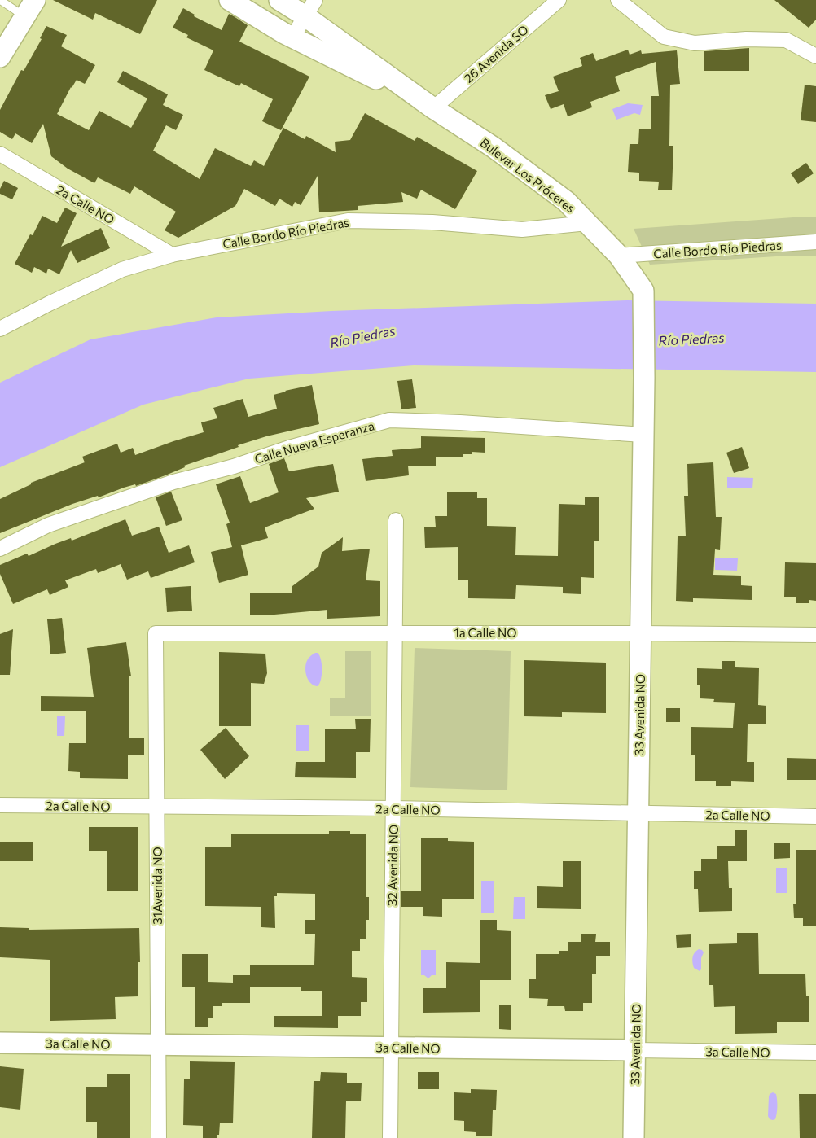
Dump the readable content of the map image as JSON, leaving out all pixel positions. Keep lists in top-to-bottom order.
{
  "streets": {
    "street": [
      "26 Avenida SO",
      "Bulevar Los Próceres",
      "2a Calle NO",
      "Calle Bordo Río Piedras",
      "Calle Nueva Esperanza",
      "1a Calle NO",
      "33 Avenida NO",
      "32 Avenida NO",
      "31Avenida NO",
      "3a Calle NO"
    ]
  },
  "crossings": [
    ["26 Avenida SO", "Bulevar Los Próceres"],
    ["Bulevar Los Próceres", "Calle Bordo Río Piedras"],
    ["Bulevar Los Próceres", "33 Avenida NO"],
    ["2a Calle NO", "Calle Bordo Río Piedras"],
    ["2a Calle NO", "33 Avenida NO"],
    ["2a Calle NO", "32 Avenida NO"],
    ["2a Calle NO", "31Avenida NO"],
    ["Calle Nueva Esperanza", "33 Avenida NO"],
    ["1a Calle NO", "33 Avenida NO"],
    ["1a Calle NO", "32 Avenida NO"],
    ["1a Calle NO", "31Avenida NO"],
    ["33 Avenida NO", "3a Calle NO"],
    ["32 Avenida NO", "3a Calle NO"],
    ["31Avenida NO", "3a Calle NO"]
  ],
  "water": ["Río Piedras"]
}
